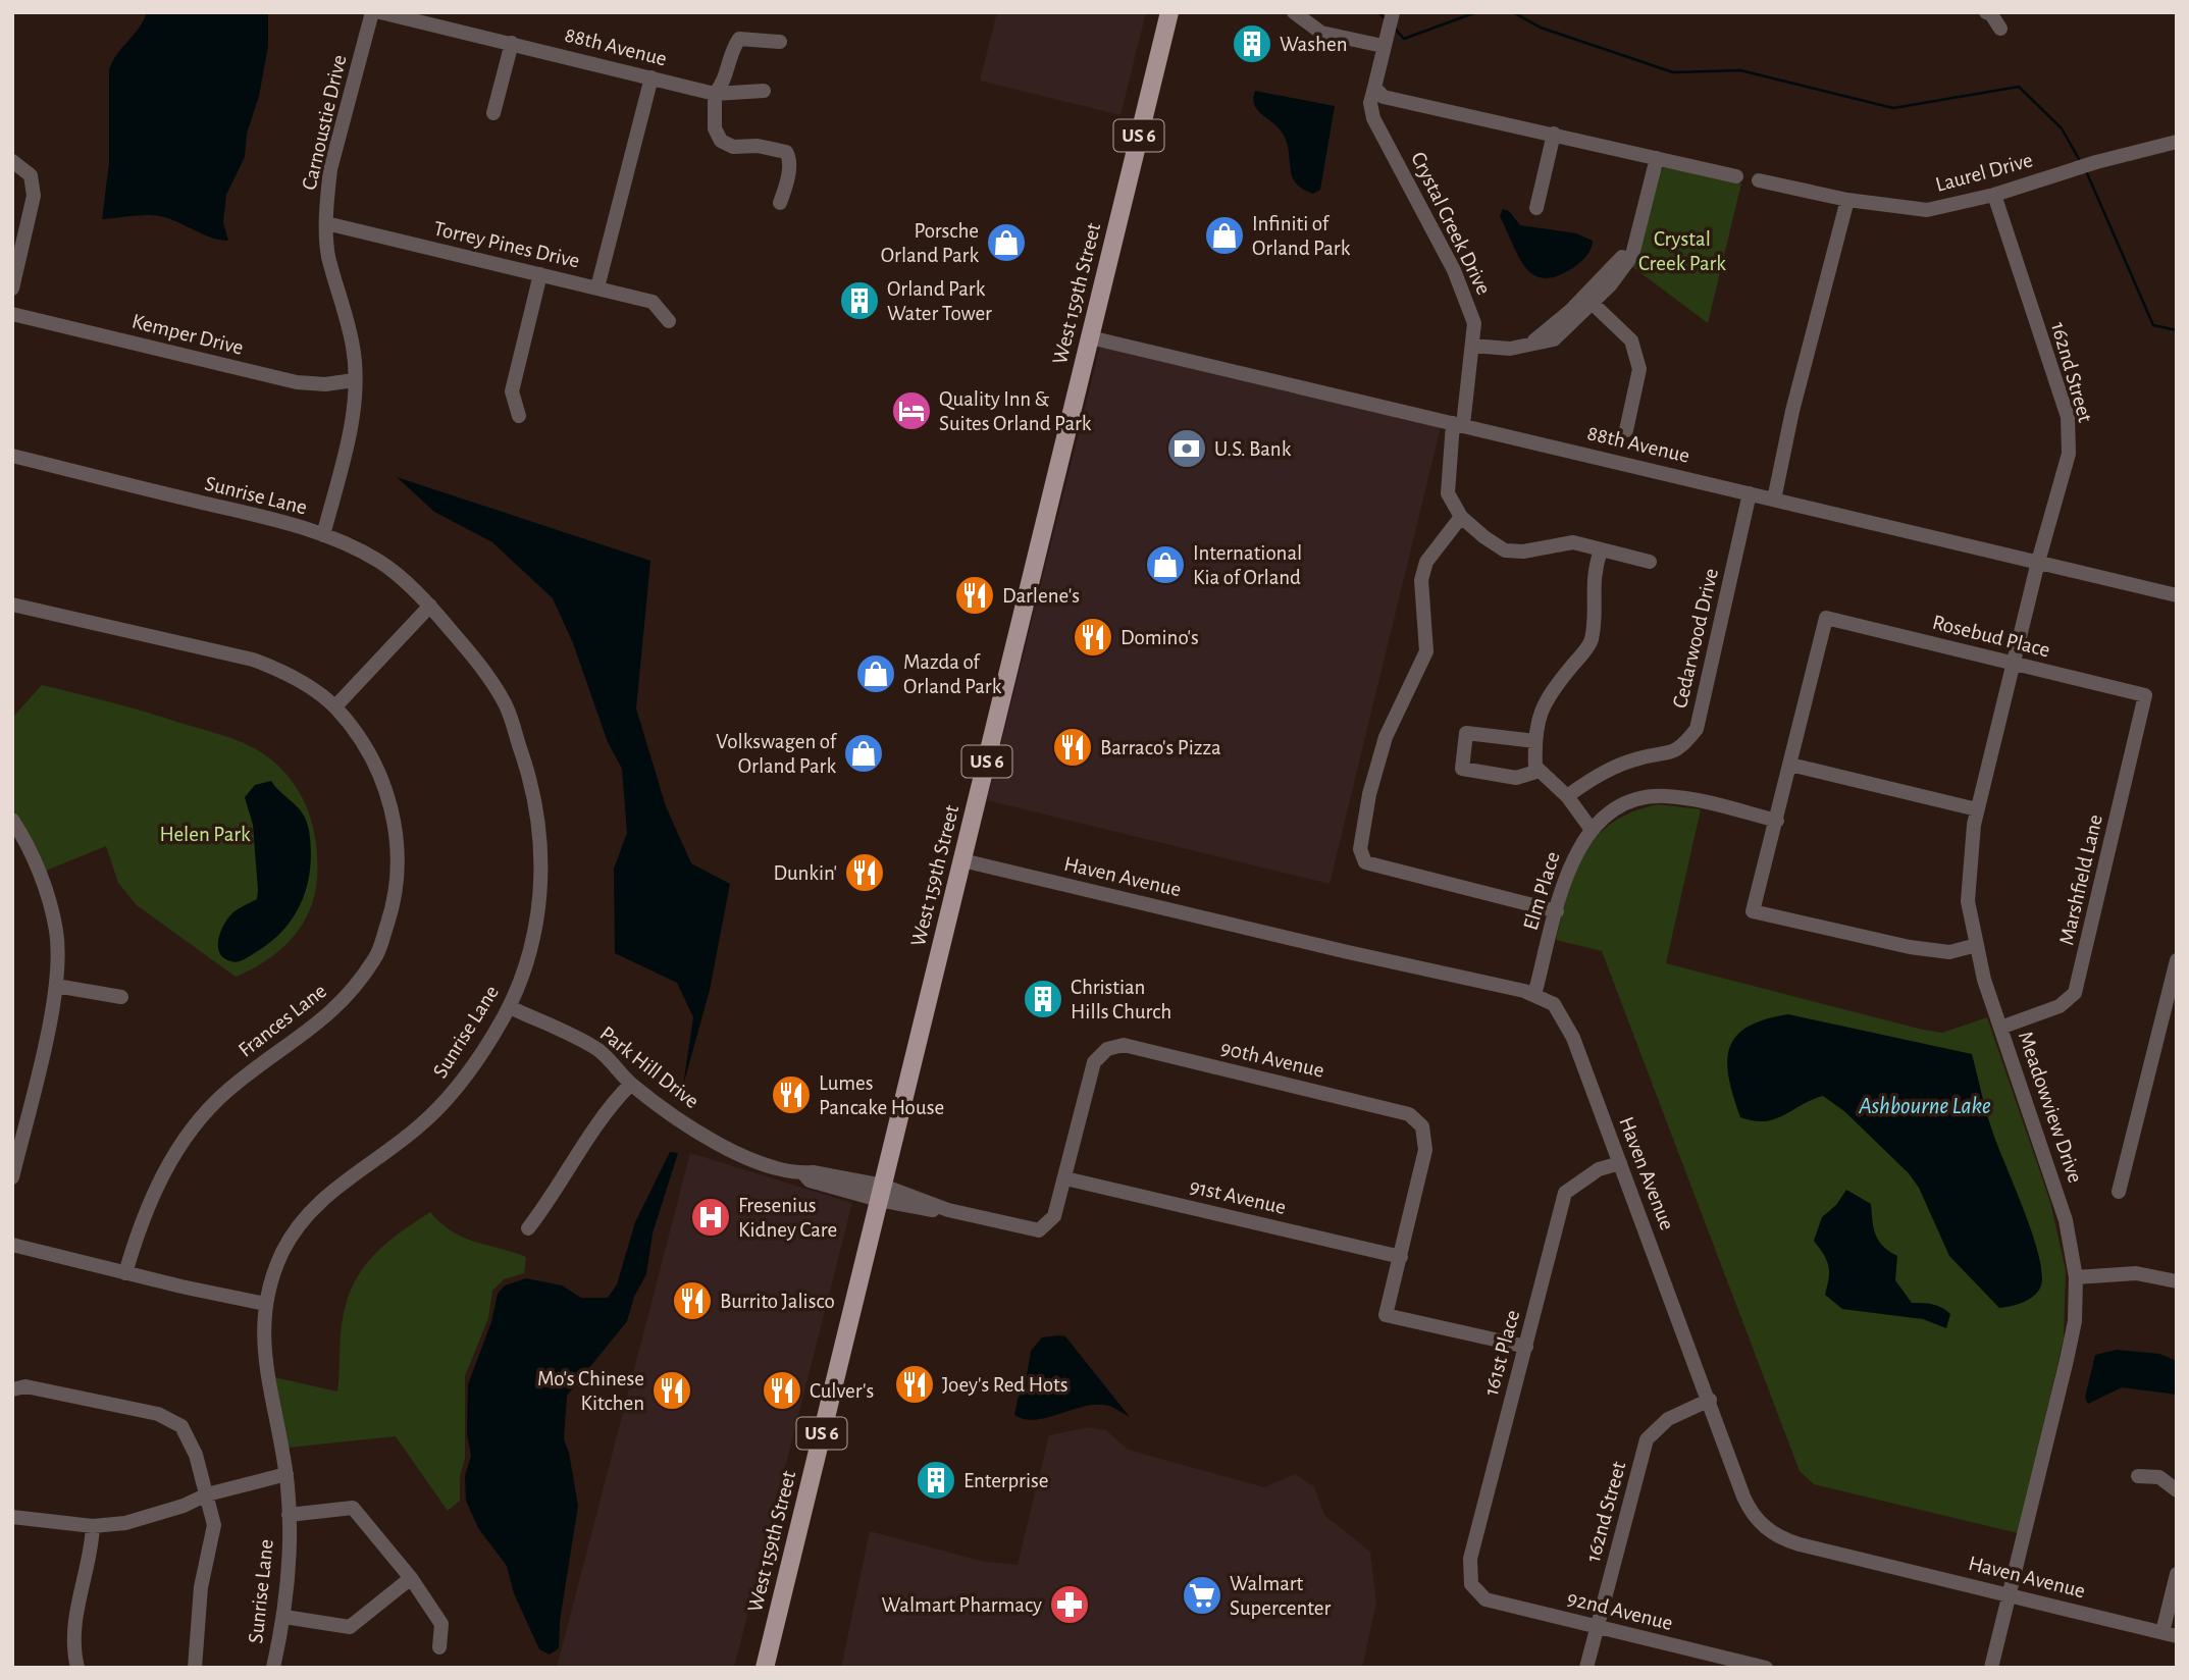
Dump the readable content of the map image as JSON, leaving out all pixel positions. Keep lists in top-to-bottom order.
{
  "streets": {
    "main road": ["US 6", "West 159th Street"],
    "street": [
      "88th Avenue",
      "Carnoustie Drive",
      "Laurel Drive",
      "Crystal Creek Drive",
      "Torrey Pines Drive",
      "Kemper Drive",
      "162nd Street",
      "Sunrise Lane",
      "Rosebud Place",
      "Cedarwood Drive",
      "Haven Avenue",
      "Marshfield Lane",
      "Elm Place",
      "Frances Lane",
      "90th Avenue",
      "Park Hill Drive",
      "Meadowview Drive",
      "91st Avenue",
      "161st Place",
      "92nd Avenue"
    ]
  },
  "crossings": [
    ["88th Avenue", "Crystal Creek Drive"],
    ["88th Avenue", "West 159th Street"],
    ["88th Avenue", "162nd Street"],
    ["88th Avenue", "Cedarwood Drive"],
    ["88th Avenue", "Meadowview Drive"],
    ["Carnoustie Drive", "Torrey Pines Drive"],
    ["Carnoustie Drive", "Kemper Drive"],
    ["Carnoustie Drive", "Sunrise Lane"],
    ["Laurel Drive", "162nd Street"],
    ["West 159th Street", "Haven Avenue"],
    ["West 159th Street", "Park Hill Drive"],
    ["162nd Street", "Haven Avenue"],
    ["162nd Street", "Meadowview Drive"],
    ["162nd Street", "92nd Avenue"],
    ["Sunrise Lane", "Park Hill Drive"],
    ["Rosebud Place", "Marshfield Lane"],
    ["Rosebud Place", "Meadowview Drive"],
    ["Haven Avenue", "Elm Place"],
    ["Haven Avenue", "Meadowview Drive"],
    ["Haven Avenue", "161st Place"],
    ["Marshfield Lane", "Meadowview Drive"],
    ["90th Avenue", "91st Avenue"],
    ["161st Place", "92nd Avenue"]
  ],
  "water": ["Ashbourne Lake"],
  "parks": ["Crystal Creek Park", "Helen Park"],
  "places": {
    "building": [
      "Washen",
      "Orland Park Water Tower",
      "Christian Hills Church",
      "Enterprise"
    ],
    "shop": [
      "Infiniti of Orland Park",
      "Porsche Orland Park",
      "International Kia of Orland",
      "Mazda of Orland Park",
      "Volkswagen of Orland Park"
    ],
    "hotel": ["Quality Inn & Suites Orland Park"],
    "bank": ["U.S. Bank"],
    "restaurant": [
      "Darlene's",
      "Domino's",
      "Barraco's Pizza",
      "Dunkin'",
      "Lumes Pancake House",
      "Burrito Jalisco",
      "Joey's Red Hots",
      "Mo's Chinese Kitchen",
      "Culver's"
    ],
    "hospital": ["Fresenius Kidney Care"],
    "supermarket": ["Walmart Supercenter"],
    "pharmacy": ["Walmart Pharmacy"]
  }
}
